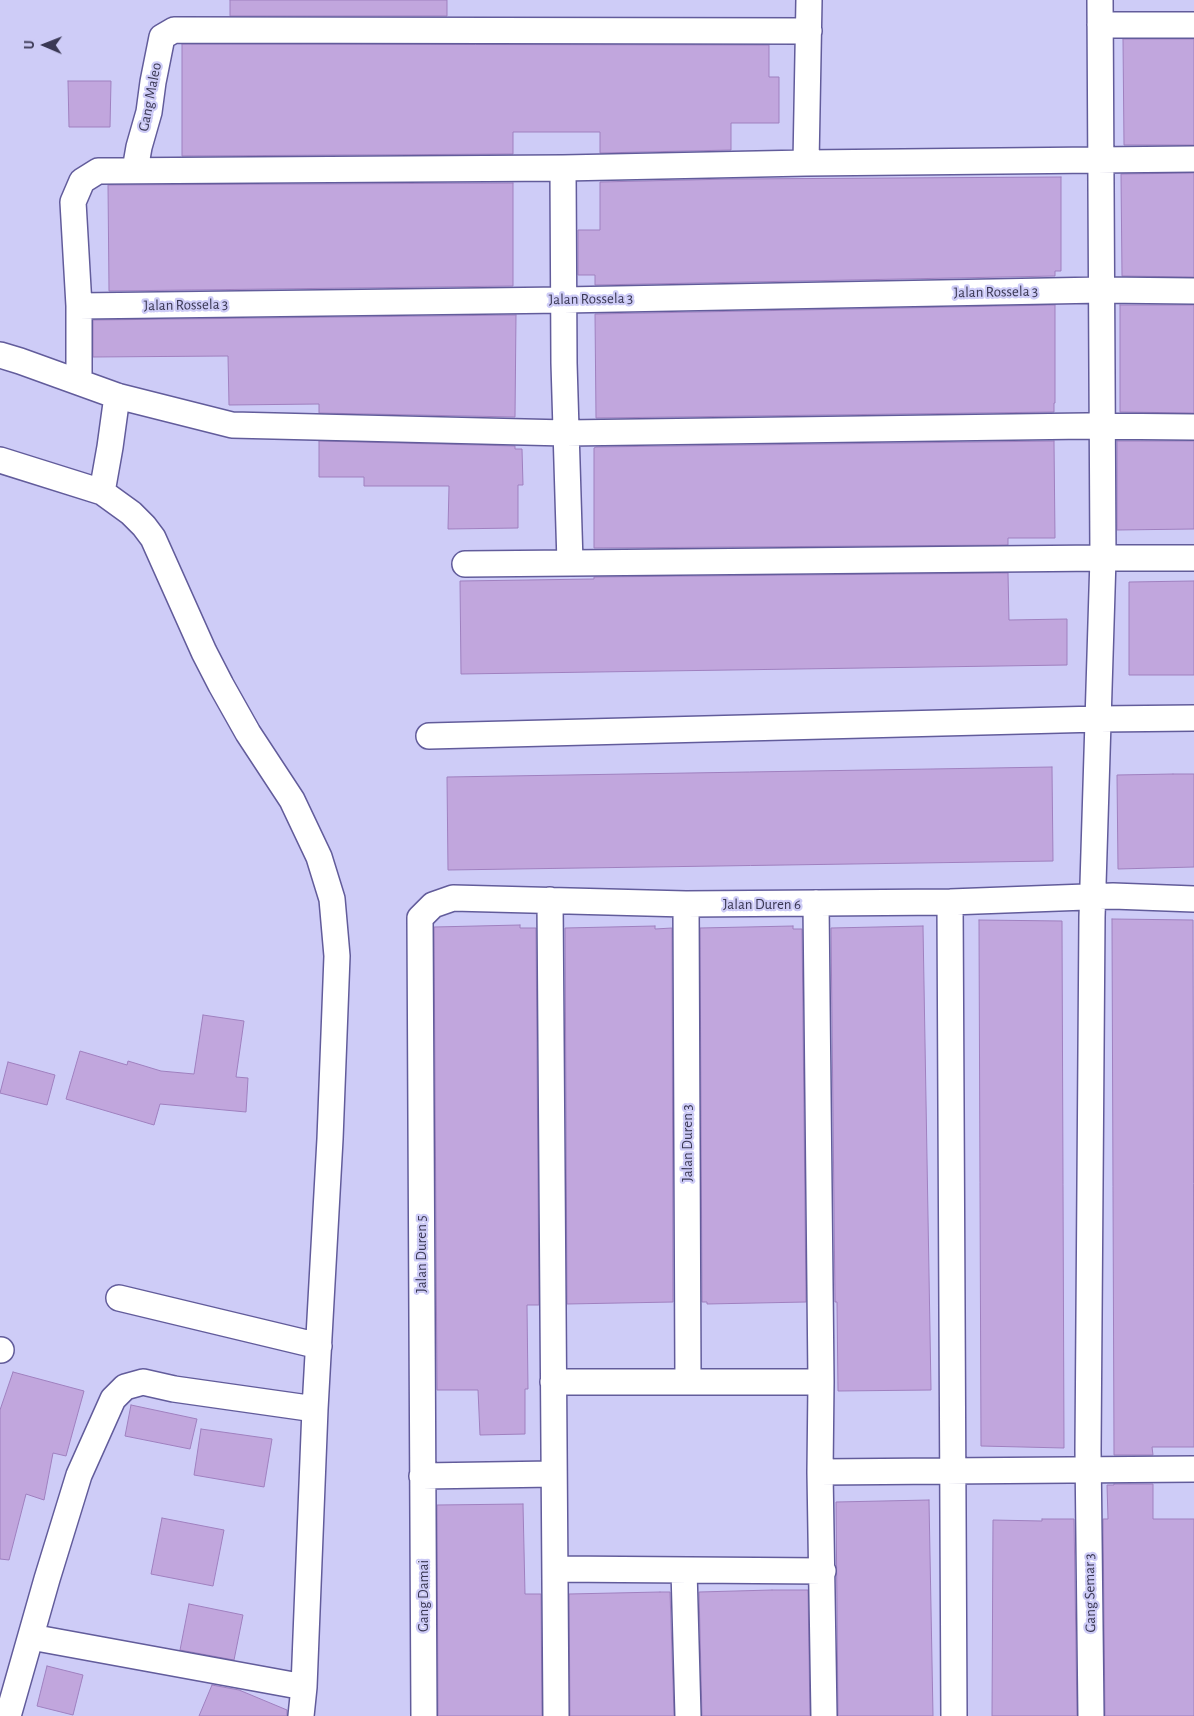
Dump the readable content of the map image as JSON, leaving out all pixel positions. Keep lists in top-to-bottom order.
{
  "streets": {
    "street": [
      "Gang Maleo",
      "Jalan Rossela 3",
      "Jalan Duren 6",
      "Jalan Duren 3",
      "Jalan Duren 5",
      "Gang Semar 3",
      "Gang Damai"
    ]
  },
  "crossings": [
    ["Jalan Rossela 3", "Gang Semar 3"],
    ["Jalan Duren 6", "Jalan Duren 3"],
    ["Jalan Duren 6", "Jalan Duren 5"],
    ["Jalan Duren 6", "Gang Semar 3"],
    ["Jalan Duren 5", "Gang Damai"]
  ],
  "north": "left"
}
